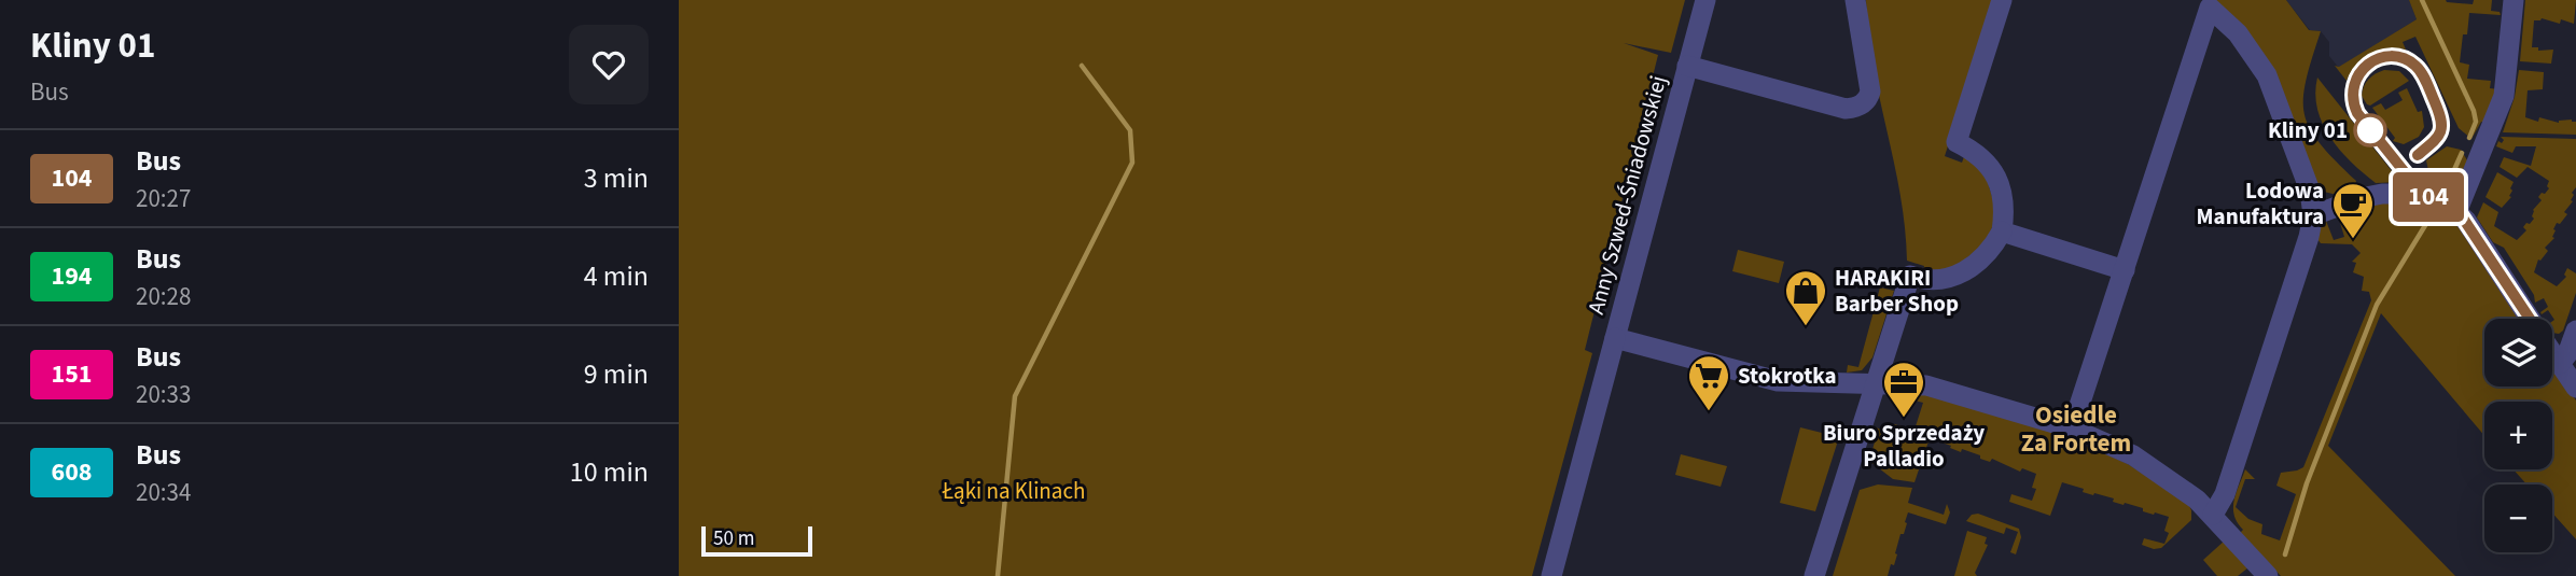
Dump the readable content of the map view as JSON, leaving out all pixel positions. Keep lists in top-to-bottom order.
{
  "streets": {
    "street": ["Anny Szwed-Śniadowskiej"]
  },
  "districts": ["Osiedle Za Fortem"],
  "parks": ["Łąki na Klinach"],
  "places": {
    "other": ["Kliny 01"],
    "cafe": ["Lodowa Manufaktura"],
    "shop": ["HARAKIRI Barber Shop"],
    "supermarket": ["Stokrotka"],
    "office": ["Biuro Sprzedaży Palladio"]
  },
  "lines": ["bus line 104"],
  "scale_bar": "50 m",
  "page": {
    "heading": ["Kliny 01", "Bus"],
    "on_map": "104",
    "list": [
      {
        "mark": "104",
        "name": "Bus",
        "note": "20:27",
        "value": "3 min"
      },
      {
        "mark": "194",
        "name": "Bus",
        "note": "20:28",
        "value": "4 min"
      },
      {
        "mark": "151",
        "name": "Bus",
        "note": "20:33",
        "value": "9 min"
      },
      {
        "mark": "608",
        "name": "Bus",
        "note": "20:34",
        "value": "10 min"
      }
    ],
    "map_buttons": ["+", "−"],
    "scale": "50 m"
  }
}
